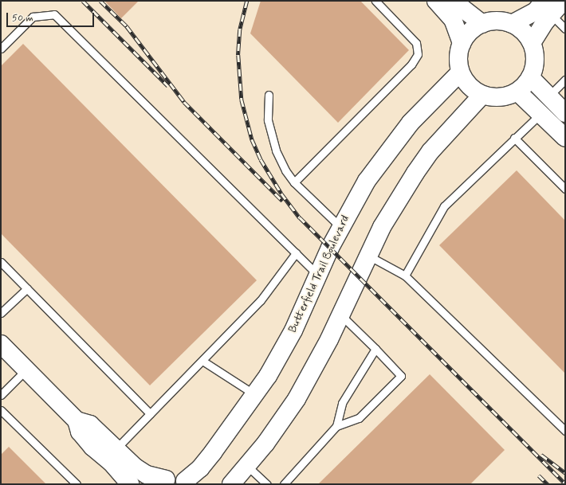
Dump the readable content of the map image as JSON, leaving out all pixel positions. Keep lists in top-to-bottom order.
{
  "streets": {
    "street": ["Butterfield Trail Boulevard"]
  },
  "scale_bar": "50 m"
}
